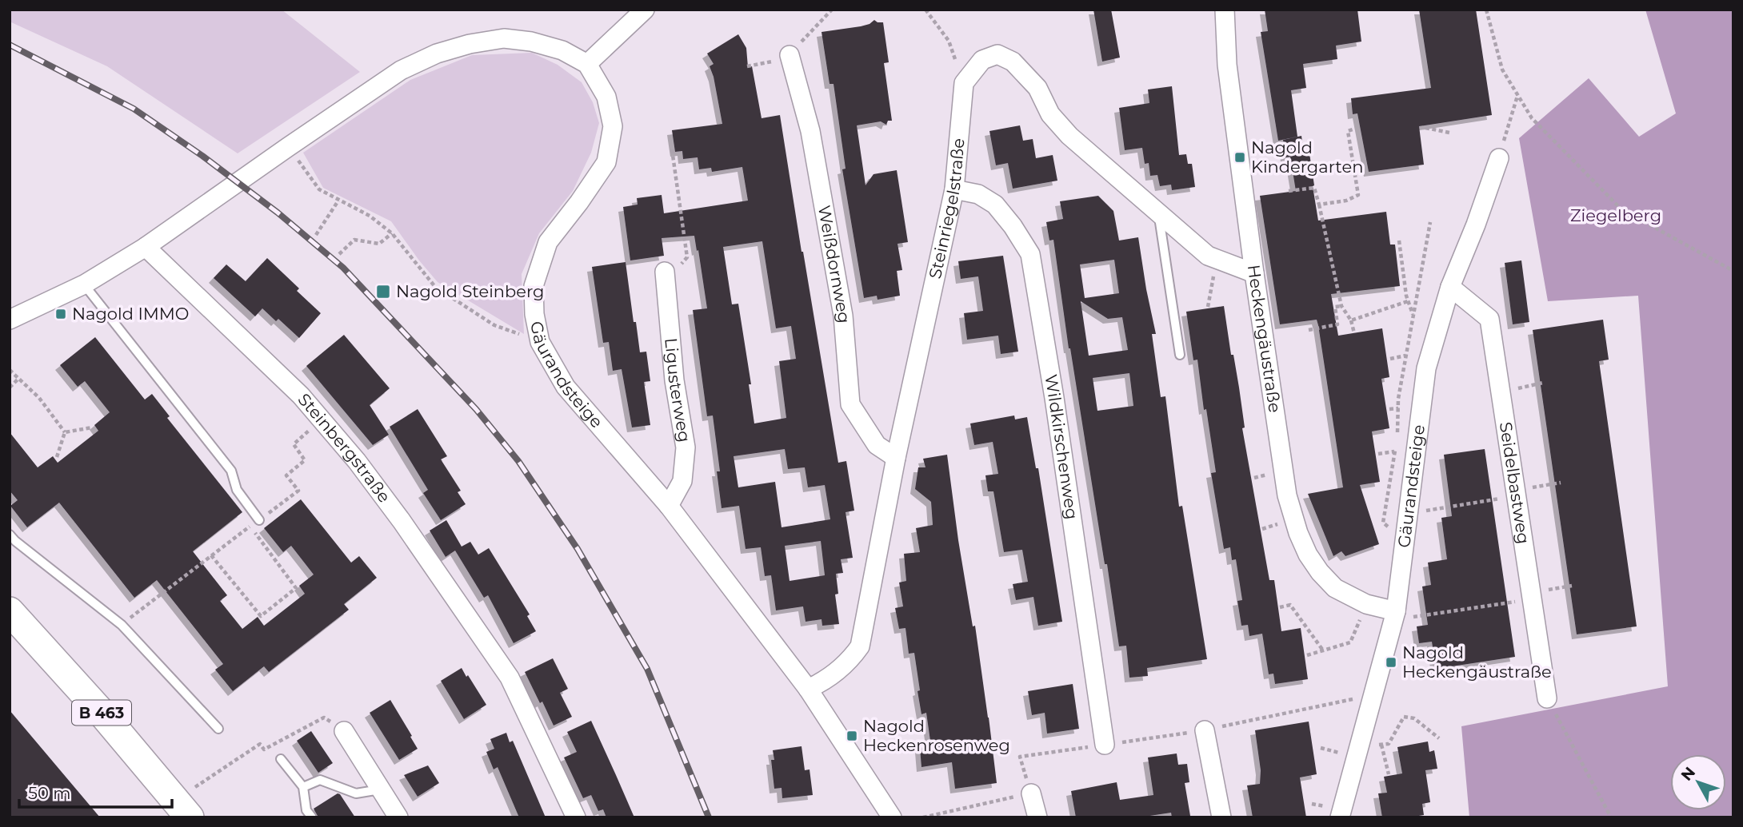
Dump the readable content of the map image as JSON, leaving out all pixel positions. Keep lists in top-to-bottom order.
{
  "streets": {
    "main road": ["B 463"],
    "street": [
      "Steinriegelstraße",
      "Weißdornweg",
      "Heckengäustraße",
      "Gäurandsteige",
      "Ligusterweg",
      "Wildkirschenweg",
      "Steinbergstraße",
      "Seidelbastweg"
    ]
  },
  "crossings": [
    ["Steinriegelstraße", "Weißdornweg"],
    ["Steinriegelstraße", "Gäurandsteige"],
    ["Steinriegelstraße", "Wildkirschenweg"],
    ["Heckengäustraße", "Gäurandsteige"],
    ["Gäurandsteige", "Ligusterweg"],
    ["Gäurandsteige", "Seidelbastweg"]
  ],
  "parks": ["Ziegelberg"],
  "places": {
    "transit": [
      "Nagold Kindergarten",
      "Nagold Steinberg",
      "Nagold IMMO",
      "Nagold Heckengäustraße",
      "Nagold Heckenrosenweg"
    ]
  },
  "scale_bar": "50 m",
  "north": "top left"
}
